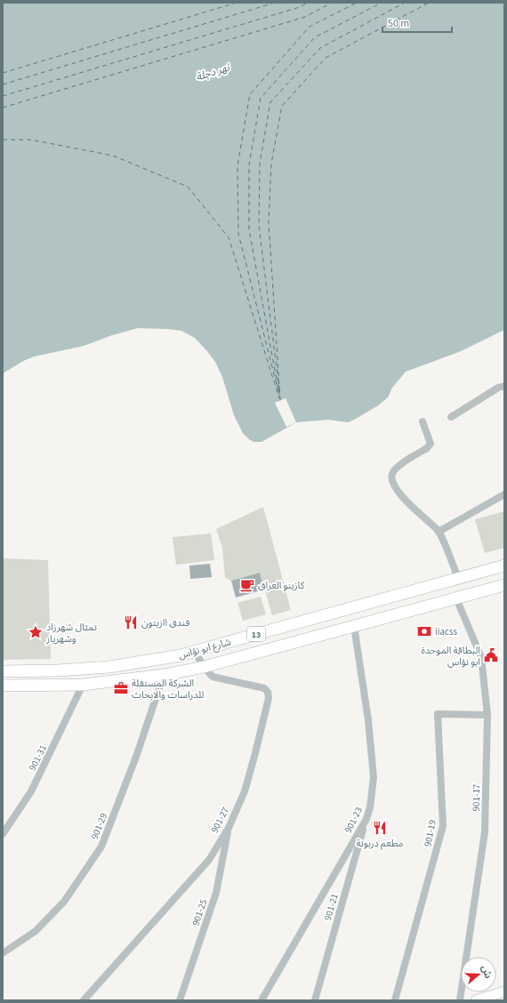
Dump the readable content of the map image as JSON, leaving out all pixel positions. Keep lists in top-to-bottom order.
{
  "streets": {
    "main road": ["13", "شارع ابو نؤاس"],
    "street": [
      "901-31",
      "901-17",
      "901-27",
      "901-23",
      "901-29",
      "901-19",
      "901-21",
      "901-25"
    ]
  },
  "crossings": [
    ["شارع ابو نؤاس", "901-31"],
    ["شارع ابو نؤاس", "901-17"],
    ["شارع ابو نؤاس", "901-27"],
    ["شارع ابو نؤاس", "901-23"],
    ["شارع ابو نؤاس", "901-29"],
    ["901-17", "901-19"],
    ["901-27", "901-25"],
    ["901-23", "901-21"]
  ],
  "water": ["نهر دجلة"],
  "places": {
    "cafe": ["كازينو العراق"],
    "restaurant": ["فندق اازيتون", "مطعم دربونة"],
    "bank": ["iiacss"],
    "place": ["تمثال شهرزاد وشهريار"],
    "public building": ["البطاقة الموحدة ابو نؤاس"],
    "office": ["الشركة المستقلة للدراسات والابحاث"]
  },
  "scale_bar": "50 m",
  "north": "right"
}
